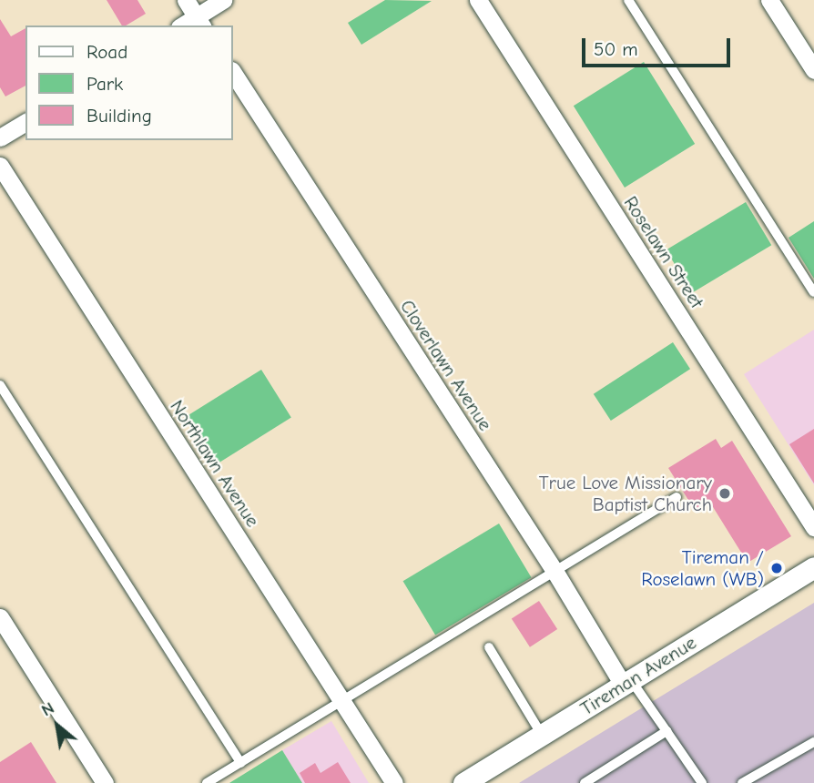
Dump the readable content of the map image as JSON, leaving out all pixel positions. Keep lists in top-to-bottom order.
{
  "streets": {
    "street": [
      "Roselawn Street",
      "Cloverlawn Avenue",
      "Northlawn Avenue",
      "Tireman Avenue"
    ]
  },
  "crossings": [
    ["Cloverlawn Avenue", "Tireman Avenue"]
  ],
  "places": ["True Love Missionary Baptist Church", "Tireman / Roselawn (WB)"],
  "legend": ["Road", "Park", "Building"],
  "scale_bar": "50 m",
  "north": "top left"
}
